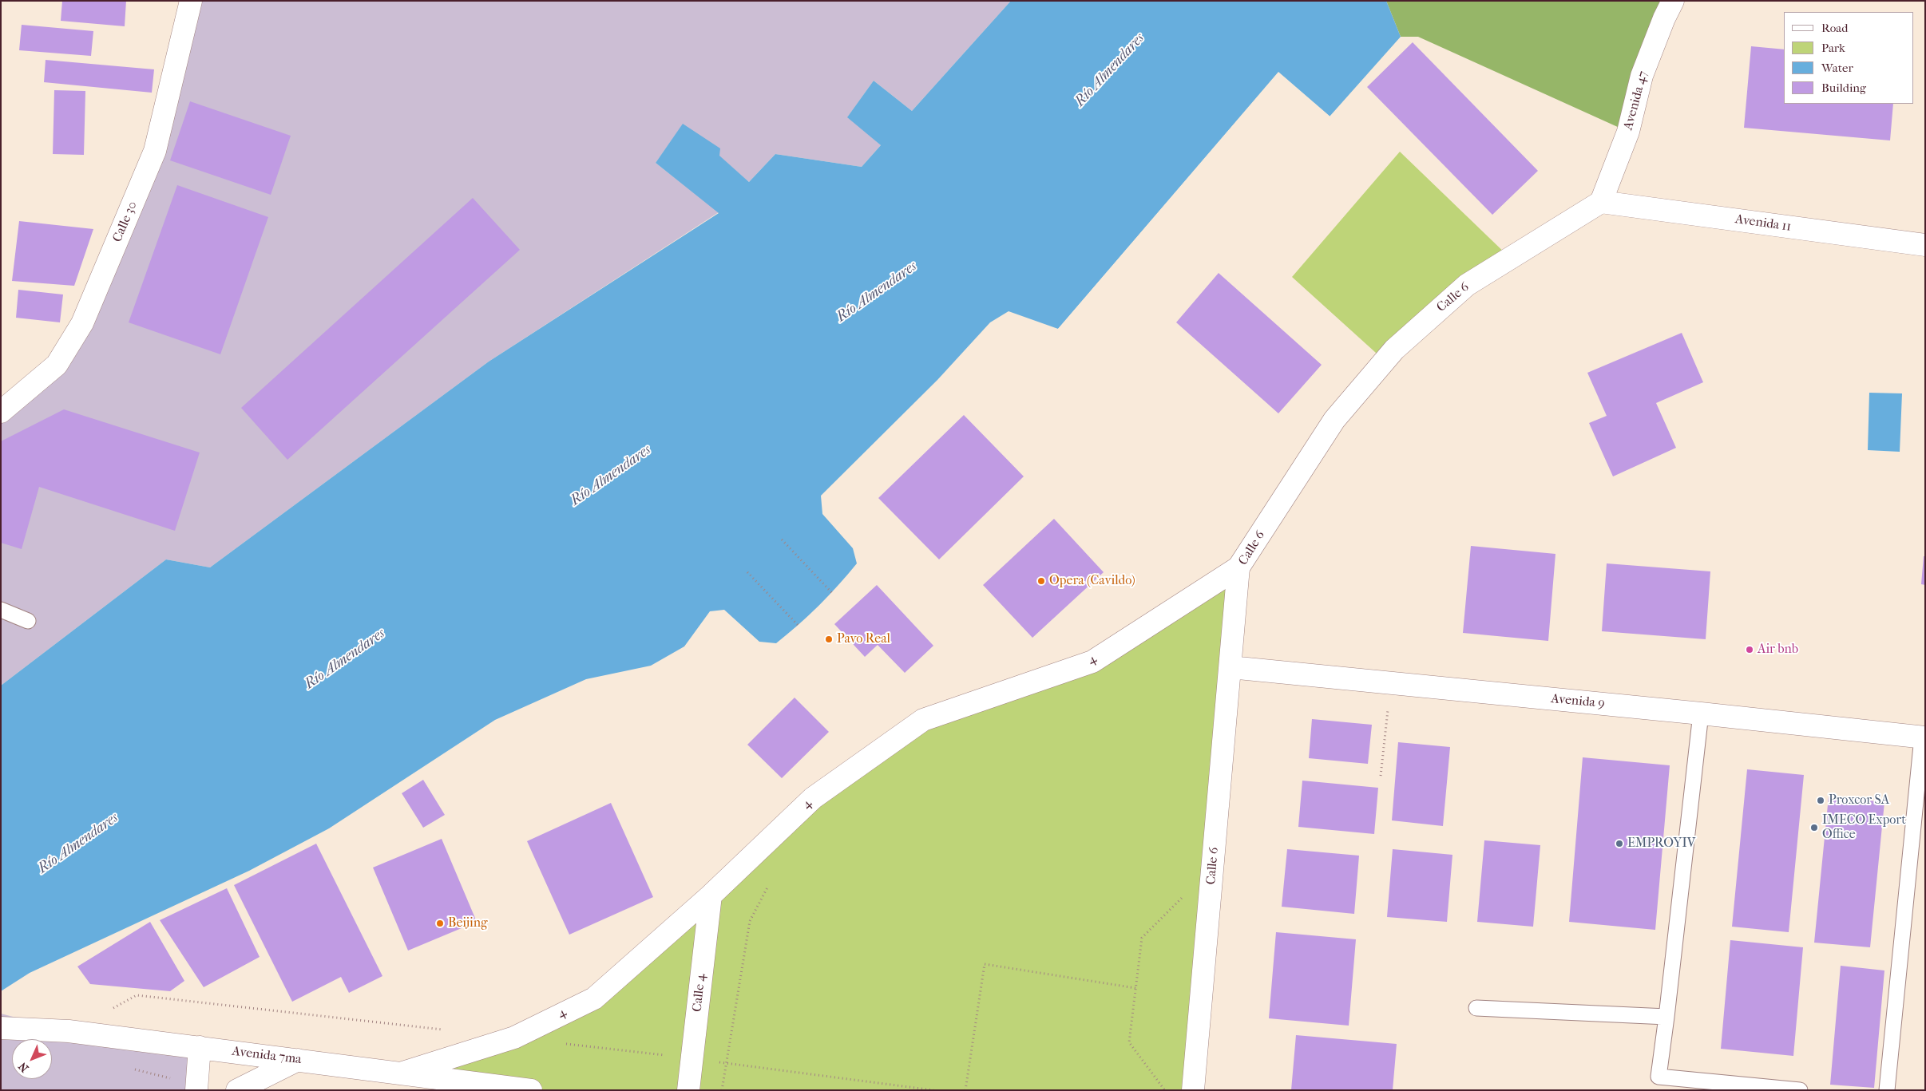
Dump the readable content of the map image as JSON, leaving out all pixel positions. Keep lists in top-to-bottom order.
{
  "streets": {
    "street": [
      "Avenida 47",
      "Calle 30",
      "Avenida 11",
      "Calle 6",
      "4",
      "Avenida 9",
      "Calle 4",
      "Avenida 7ma"
    ]
  },
  "crossings": [
    ["Avenida 47", "Avenida 11"],
    ["Avenida 47", "Calle 6"],
    ["Avenida 11", "Calle 6"],
    ["Calle 6", "4"],
    ["Calle 6", "Avenida 9"],
    ["4", "Calle 4"],
    ["4", "Avenida 7ma"]
  ],
  "water": ["Río Almendares"],
  "places": [
    "Opera (Cavildo)",
    "Pavo Real",
    "Air bnb",
    "Proxcor SA",
    "IMECO Export Office",
    "EMPROYIV",
    "Beijing"
  ],
  "legend": [
    "Road",
    "Park",
    "Water",
    "Building"
  ],
  "north": "bottom left"
}
